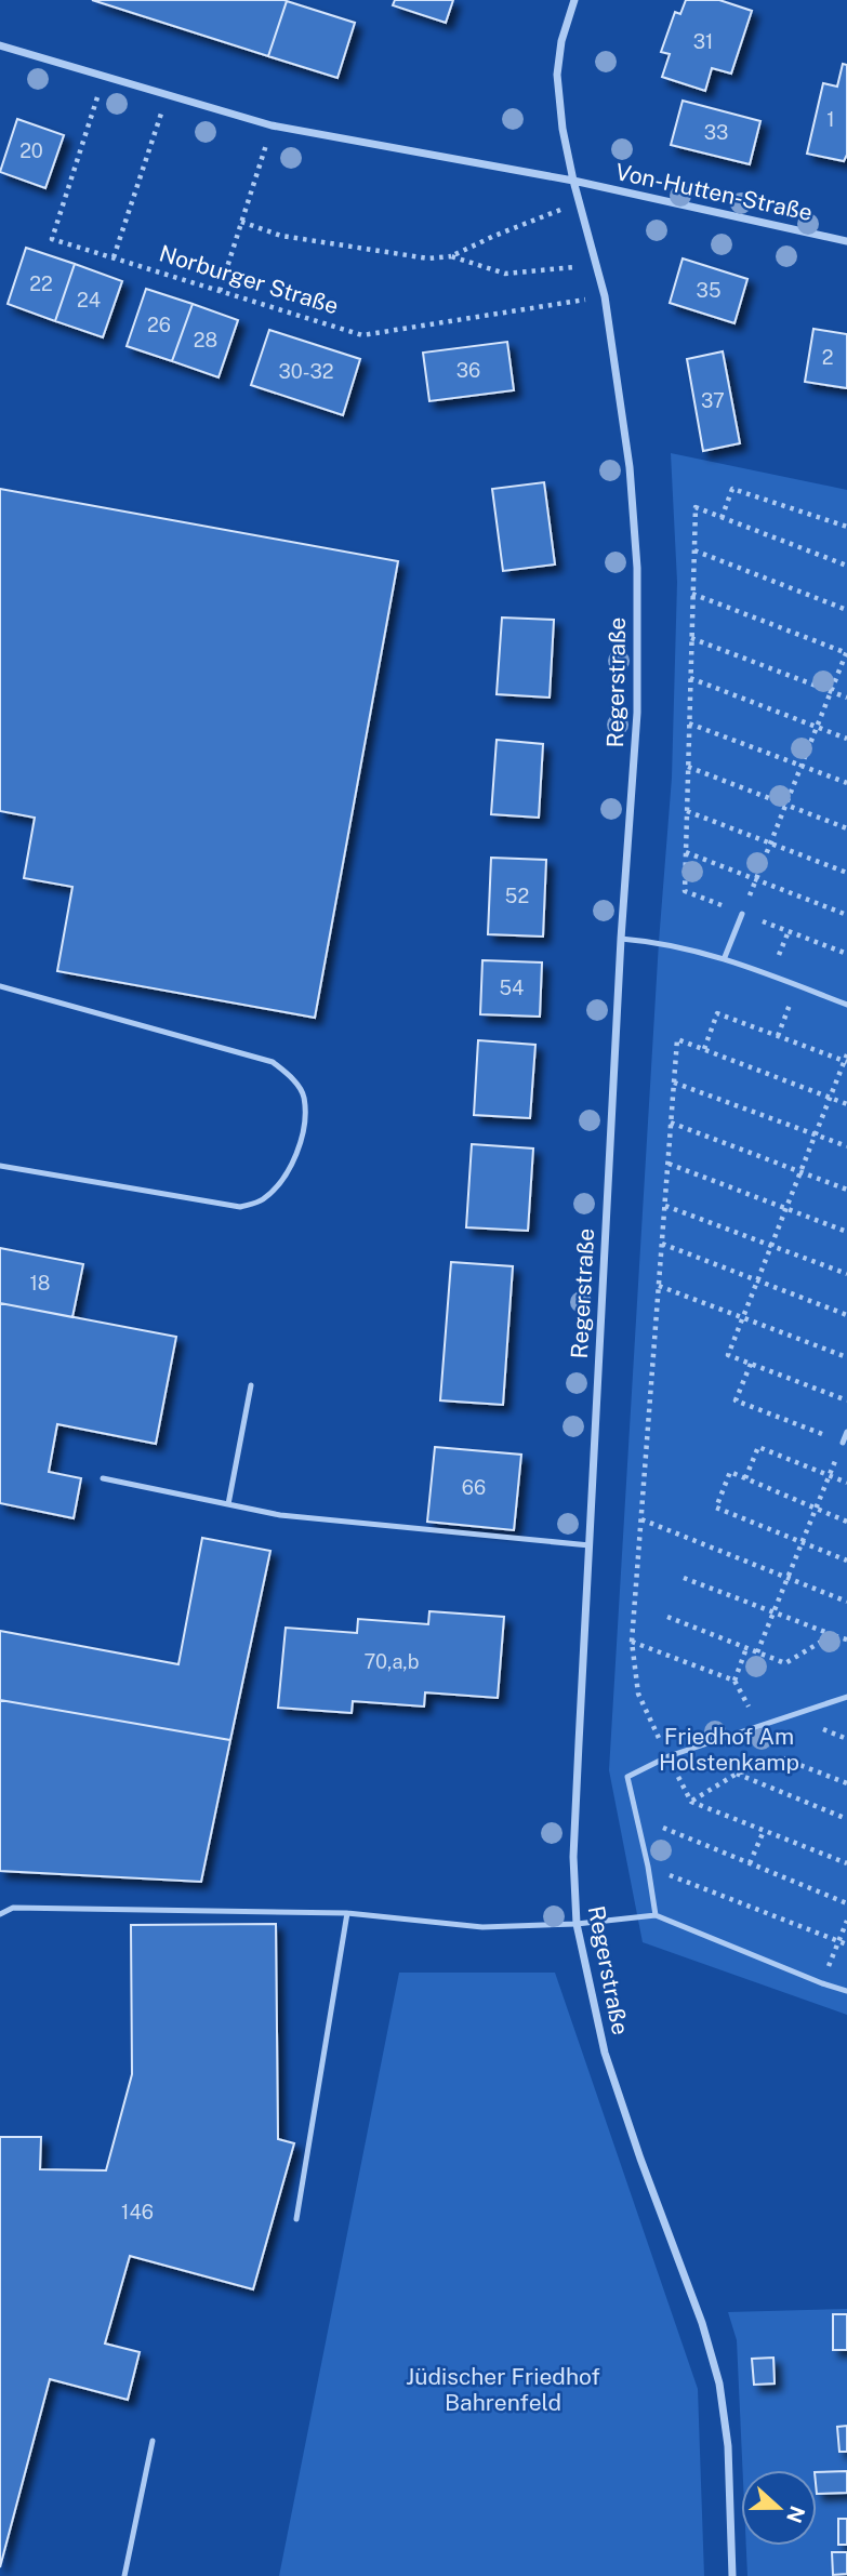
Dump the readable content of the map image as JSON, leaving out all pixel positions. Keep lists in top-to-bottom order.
{
  "streets": {
    "street": ["Von-Hutten-Straße", "Regerstraße"],
    "path": ["Norburger Straße"]
  },
  "crossings": [
    ["Von-Hutten-Straße", "Regerstraße"],
    ["Norburger Straße", "Regerstraße"]
  ],
  "parks": ["Friedhof Am Holstenkamp", "Jüdischer Friedhof Bahrenfeld"],
  "house_numbers": [
    "31",
    "1",
    "33",
    "20",
    "22",
    "35",
    "24",
    "26",
    "28",
    "2",
    "36",
    "30-32",
    "37",
    "52",
    "54",
    "18",
    "66",
    "70,a,b",
    "146"
  ],
  "north": "right"
}
